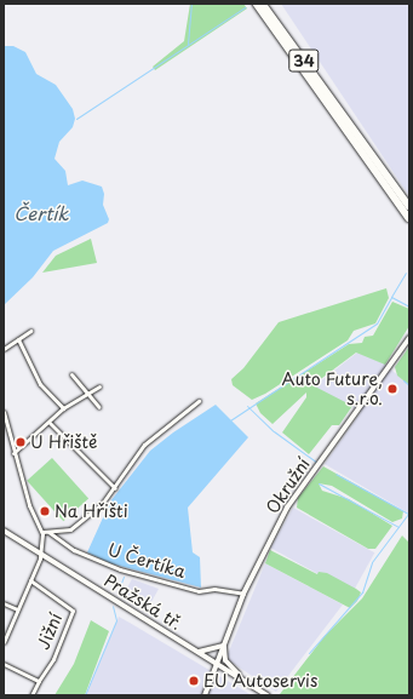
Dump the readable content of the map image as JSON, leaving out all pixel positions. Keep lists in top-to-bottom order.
{
  "streets": {
    "highway": ["34"],
    "main road": ["Okružní", "Pražská tř."],
    "street": ["U Čertíka", "Jižní"]
  },
  "crossings": [
    ["Okružní", "U Čertíka"],
    ["Okružní", "Pražská tř."]
  ],
  "water": ["Čertík"],
  "places": [
    "Auto Future, s.r.o.",
    "U Hřiště",
    "Na Hřišti",
    "EU Autoservis"
  ]
}
